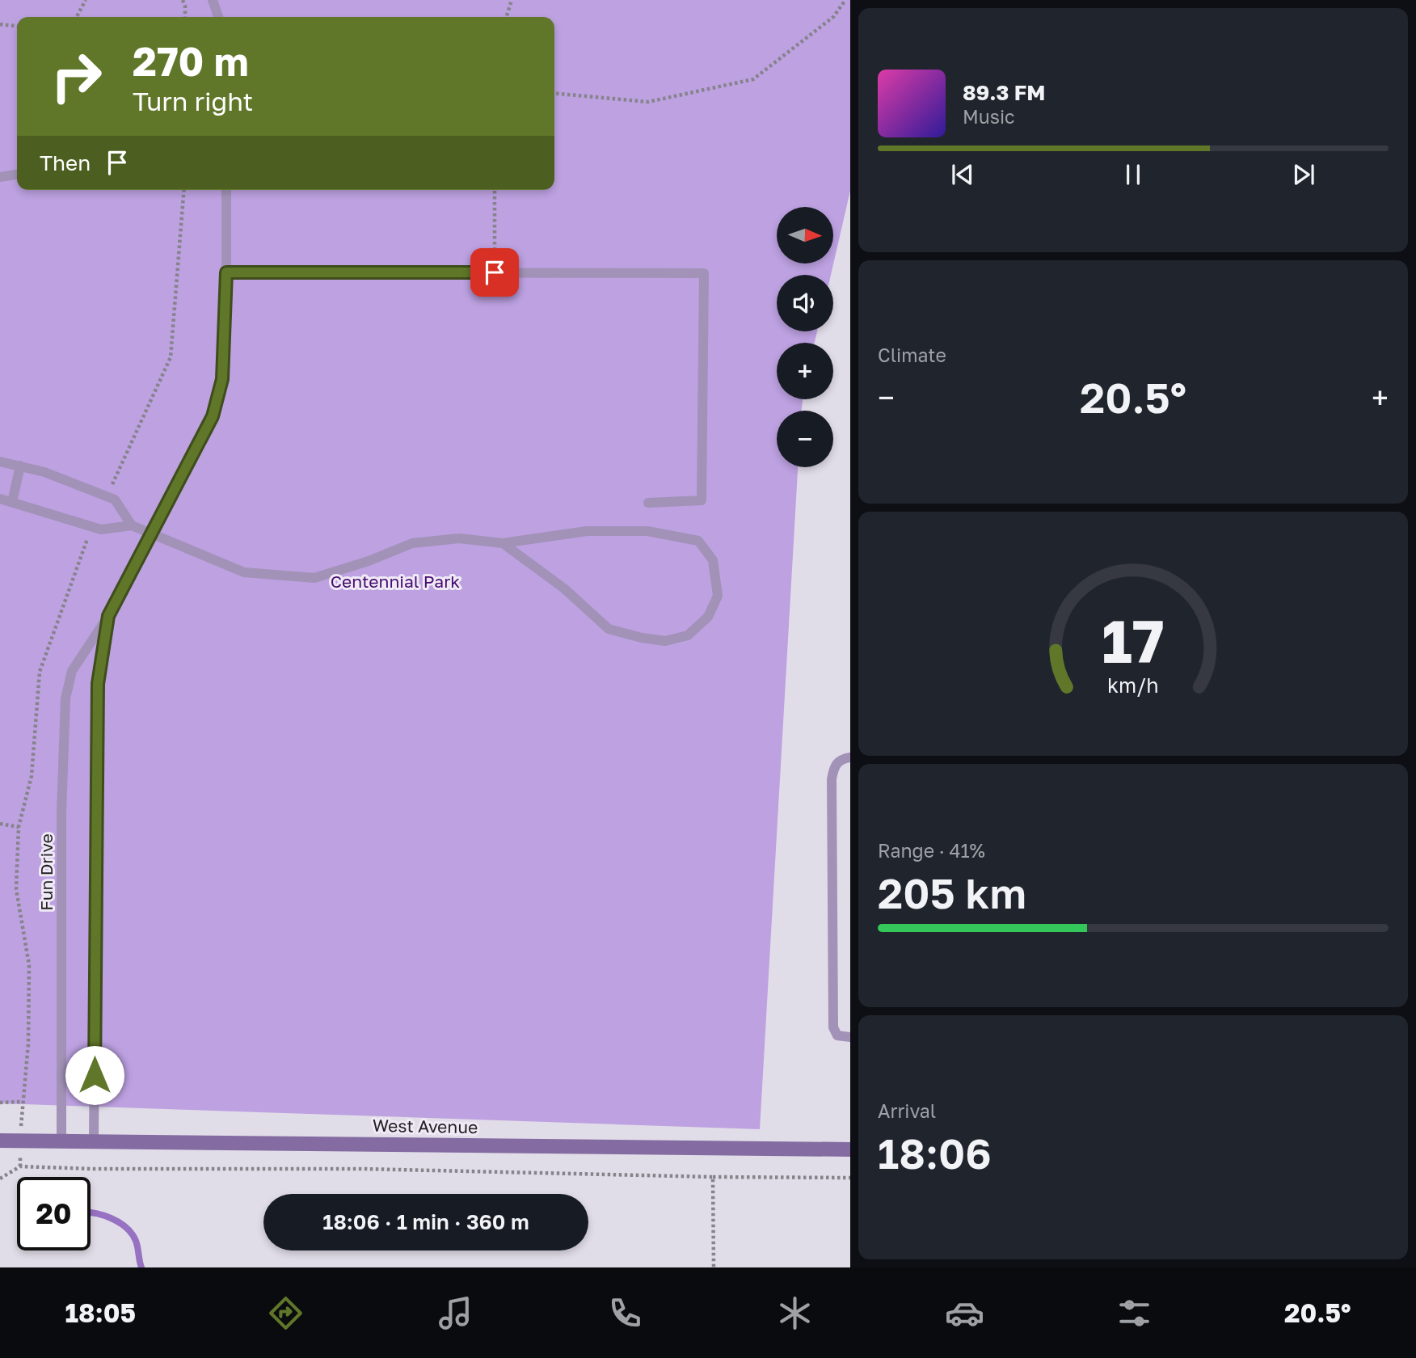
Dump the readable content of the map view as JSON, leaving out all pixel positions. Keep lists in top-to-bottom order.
{
  "streets": {
    "street": ["West Avenue"],
    "lane": ["Fun Drive"]
  },
  "crossings": [
    ["Fun Drive", "West Avenue"]
  ],
  "parks": ["Centennial Park"],
  "north": "right",
  "page": {
    "turn": ["270 m", "Turn right"],
    "song": ["89.3 FM", "Music"],
    "then": "Then",
    "map_buttons": ["+", "−"],
    "tile": [
      "Climate",
      ["Range · 41%", "205 km"],
      ["Arrival", "18:06"]
    ],
    "heat": ["−", "20.5°", "+"],
    "limit": "20",
    "trip": "18:06 · 1 min · 360 m",
    "tabs": ["18:05", "20.5°"],
    "gauge": ["17", "km/h"]
  }
}
